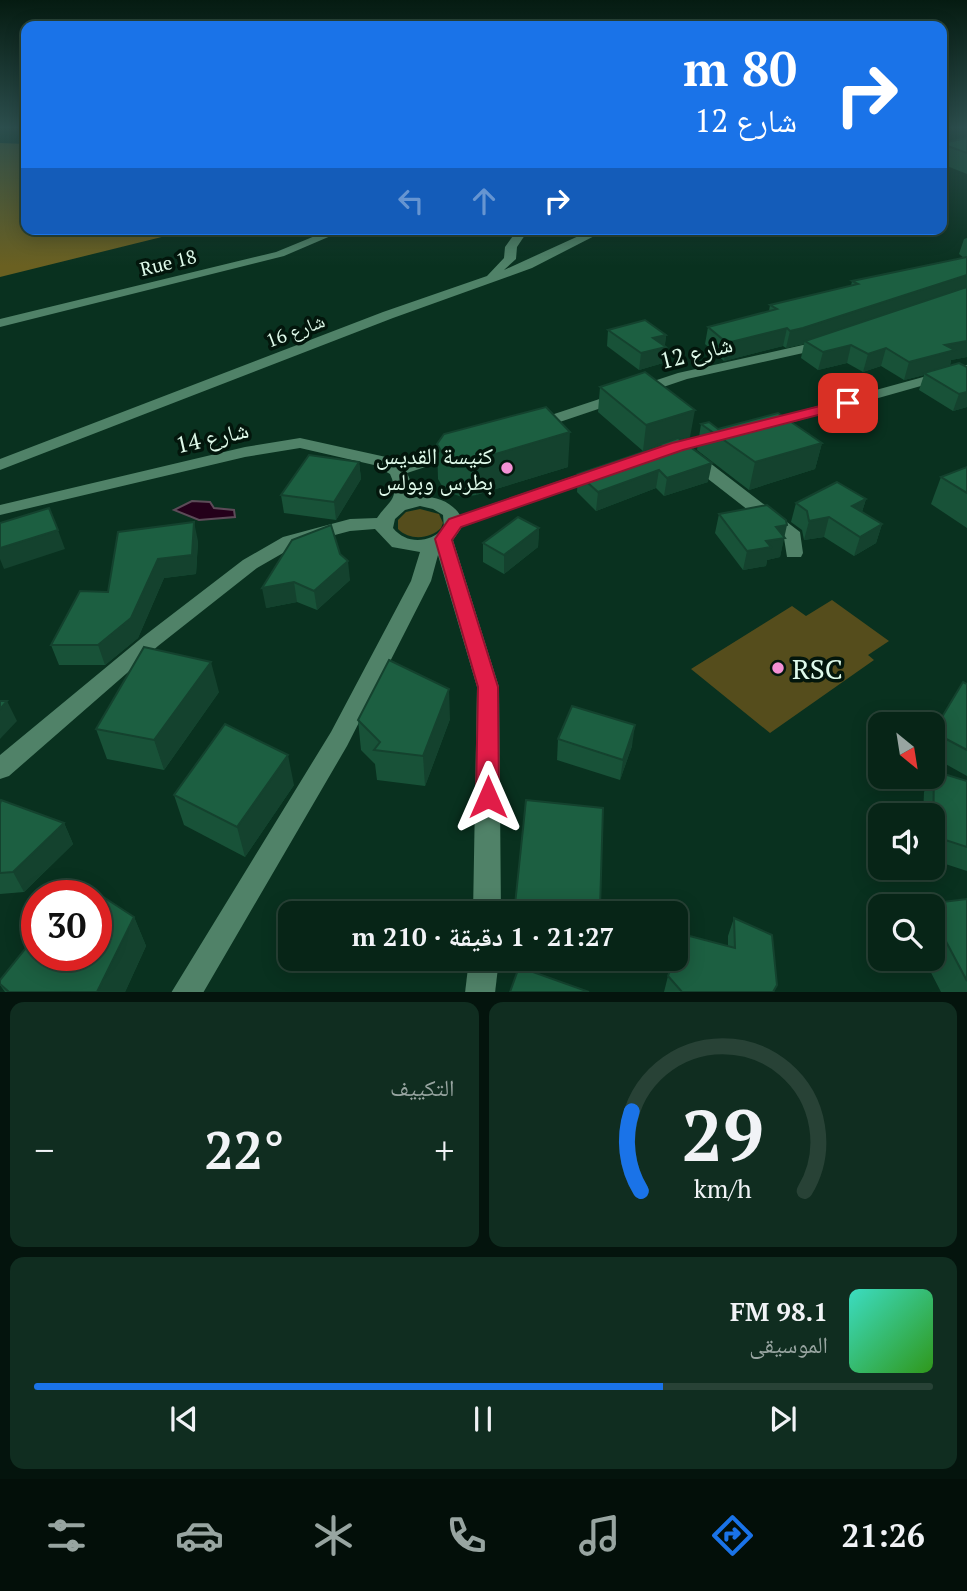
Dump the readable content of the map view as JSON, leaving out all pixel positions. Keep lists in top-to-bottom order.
{
  "streets": {
    "street": [
      "Rue 18",
      "شارع 16",
      "شارع 12",
      "شارع 14"
    ]
  },
  "places": ["كنيسة القديس بطرس وبولس", "RSC"],
  "north": "bottom right",
  "page": {
    "turn": ["80 m", "شارع 12"],
    "limit": "30",
    "trip": "21:27 · 1 دقيقة · 210 m",
    "tile": "التكييف",
    "heat": ["−", "22°", "+"],
    "song": ["98.1 FM", "الموسيقى"],
    "tabs": "21:26",
    "gauge": ["29", "km/h"]
  }
}
